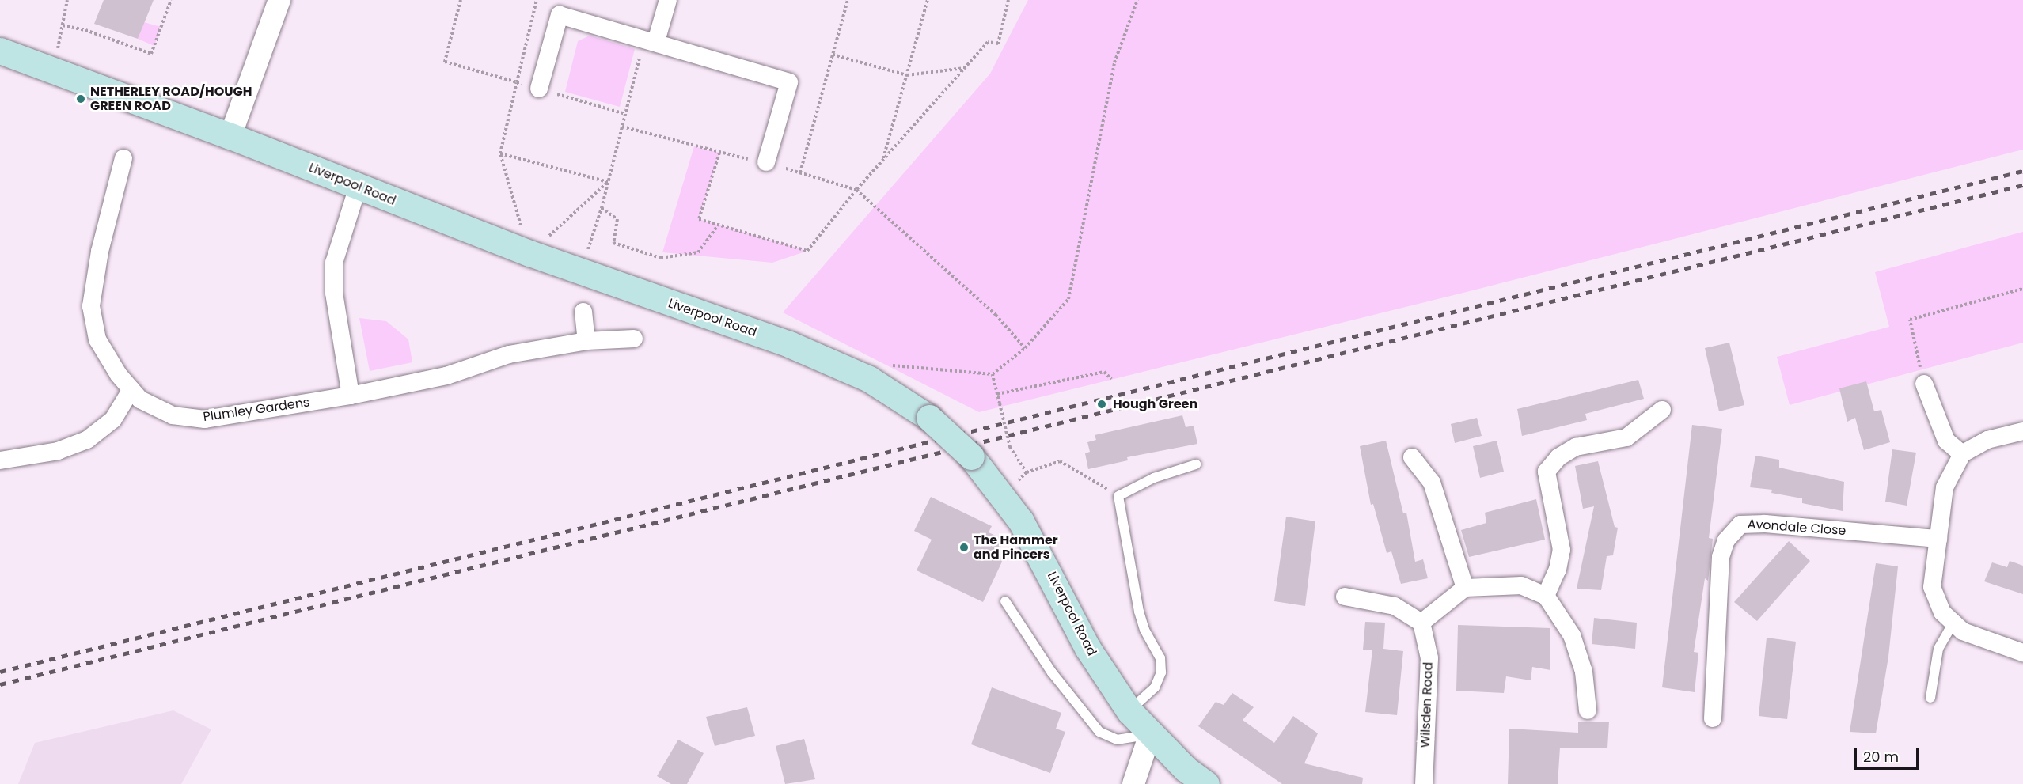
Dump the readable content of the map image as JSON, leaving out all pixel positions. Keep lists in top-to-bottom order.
{
  "streets": {
    "main road": ["Liverpool Road"],
    "street": ["Plumley Gardens", "Avondale Close", "Wilsden Road"]
  },
  "places": ["NETHERLEY ROAD/HOUGH GREEN ROAD", "Hough Green", "The Hammer and Pincers"],
  "scale_bar": "20 m"
}
